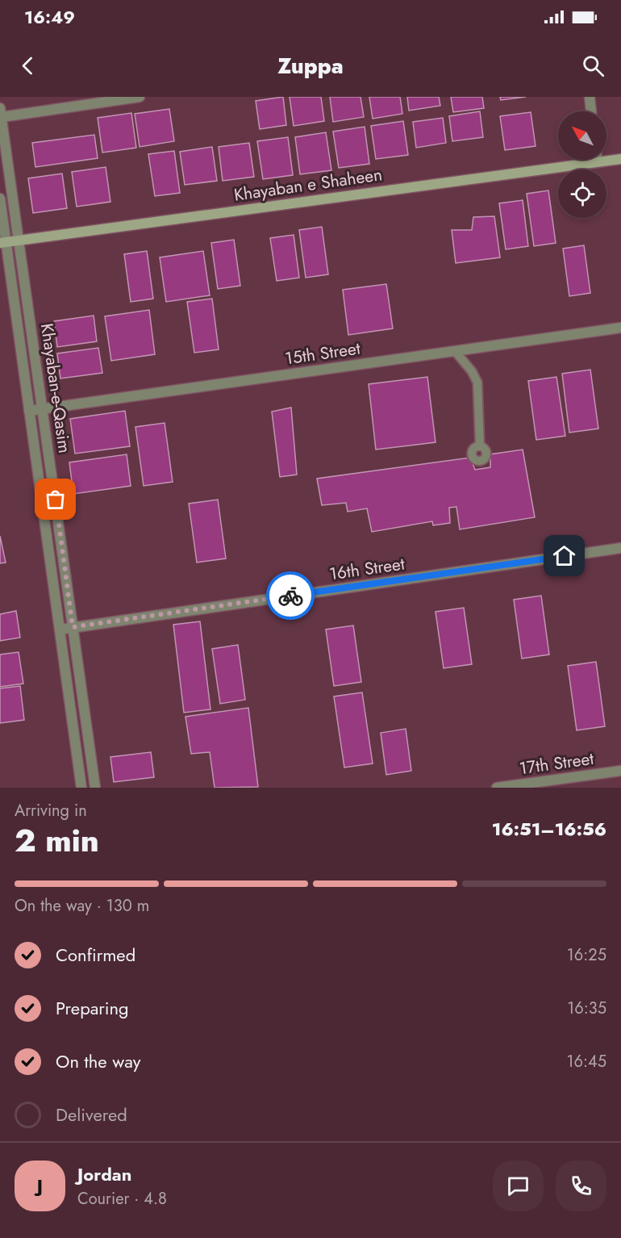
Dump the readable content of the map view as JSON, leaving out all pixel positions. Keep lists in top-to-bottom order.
{
  "streets": {
    "main road": ["Khayaban e Shaheen"],
    "street": [
      "15th Street",
      "Khayaban-e-Qasim",
      "16th Street",
      "17th Street"
    ]
  },
  "crossings": [
    ["Khayaban e Shaheen", "Khayaban-e-Qasim"],
    ["15th Street", "Khayaban-e-Qasim"],
    ["Khayaban-e-Qasim", "16th Street"]
  ],
  "north": "top left",
  "page": {
    "status": "16:49",
    "header": "Zuppa",
    "heading": ["2 min", "Arriving in", "16:51–16:56"],
    "panel": ["Jordan", "Courier · 4.8"],
    "bar": "On the way · 130 m",
    "list": [
      ["Confirmed", "16:25"],
      ["Preparing", "16:35"],
      ["On the way", "16:45"],
      "Delivered"
    ],
    "round": "J"
  }
}
